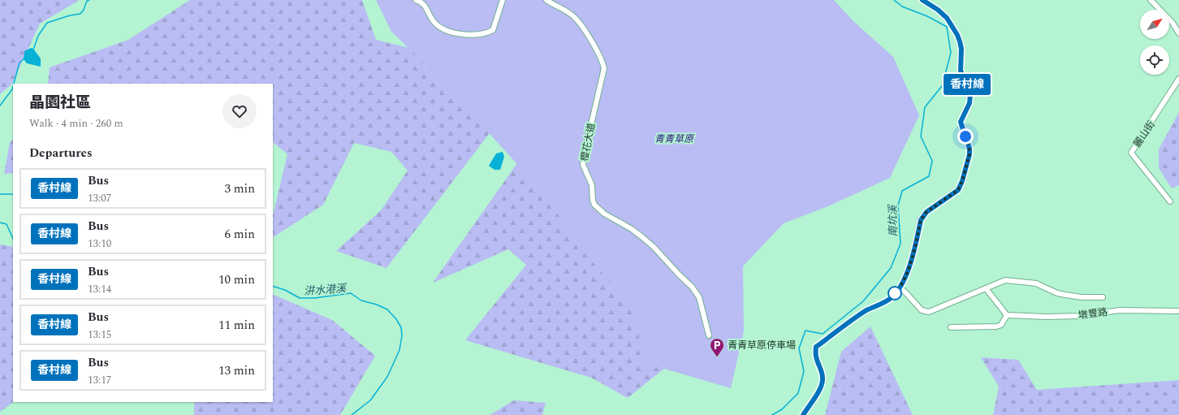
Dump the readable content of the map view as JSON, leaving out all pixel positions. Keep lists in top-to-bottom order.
{
  "streets": {
    "street": ["麗山街", "櫻花大道", "墩豐路"]
  },
  "water": ["南坑溪", "汫水港溪"],
  "parks": ["青青草原"],
  "places": {
    "parking": ["青青草原停車場"]
  },
  "lines": ["bus line 香村線"],
  "north": "top right",
  "page": {
    "on_map": "香村線",
    "heading": [
      ["晶園社區", "Walk · 4 min · 260 m"],
      "Departures"
    ],
    "list": [
      {
        "mark": "香村線",
        "name": "Bus",
        "note": "13:07",
        "value": "3 min"
      },
      {
        "mark": "香村線",
        "name": "Bus",
        "note": "13:10",
        "value": "6 min"
      },
      {
        "mark": "香村線",
        "name": "Bus",
        "note": "13:14",
        "value": "10 min"
      },
      {
        "mark": "香村線",
        "name": "Bus",
        "note": "13:15",
        "value": "11 min"
      },
      {
        "mark": "香村線",
        "name": "Bus",
        "note": "13:17",
        "value": "13 min"
      }
    ]
  }
}
